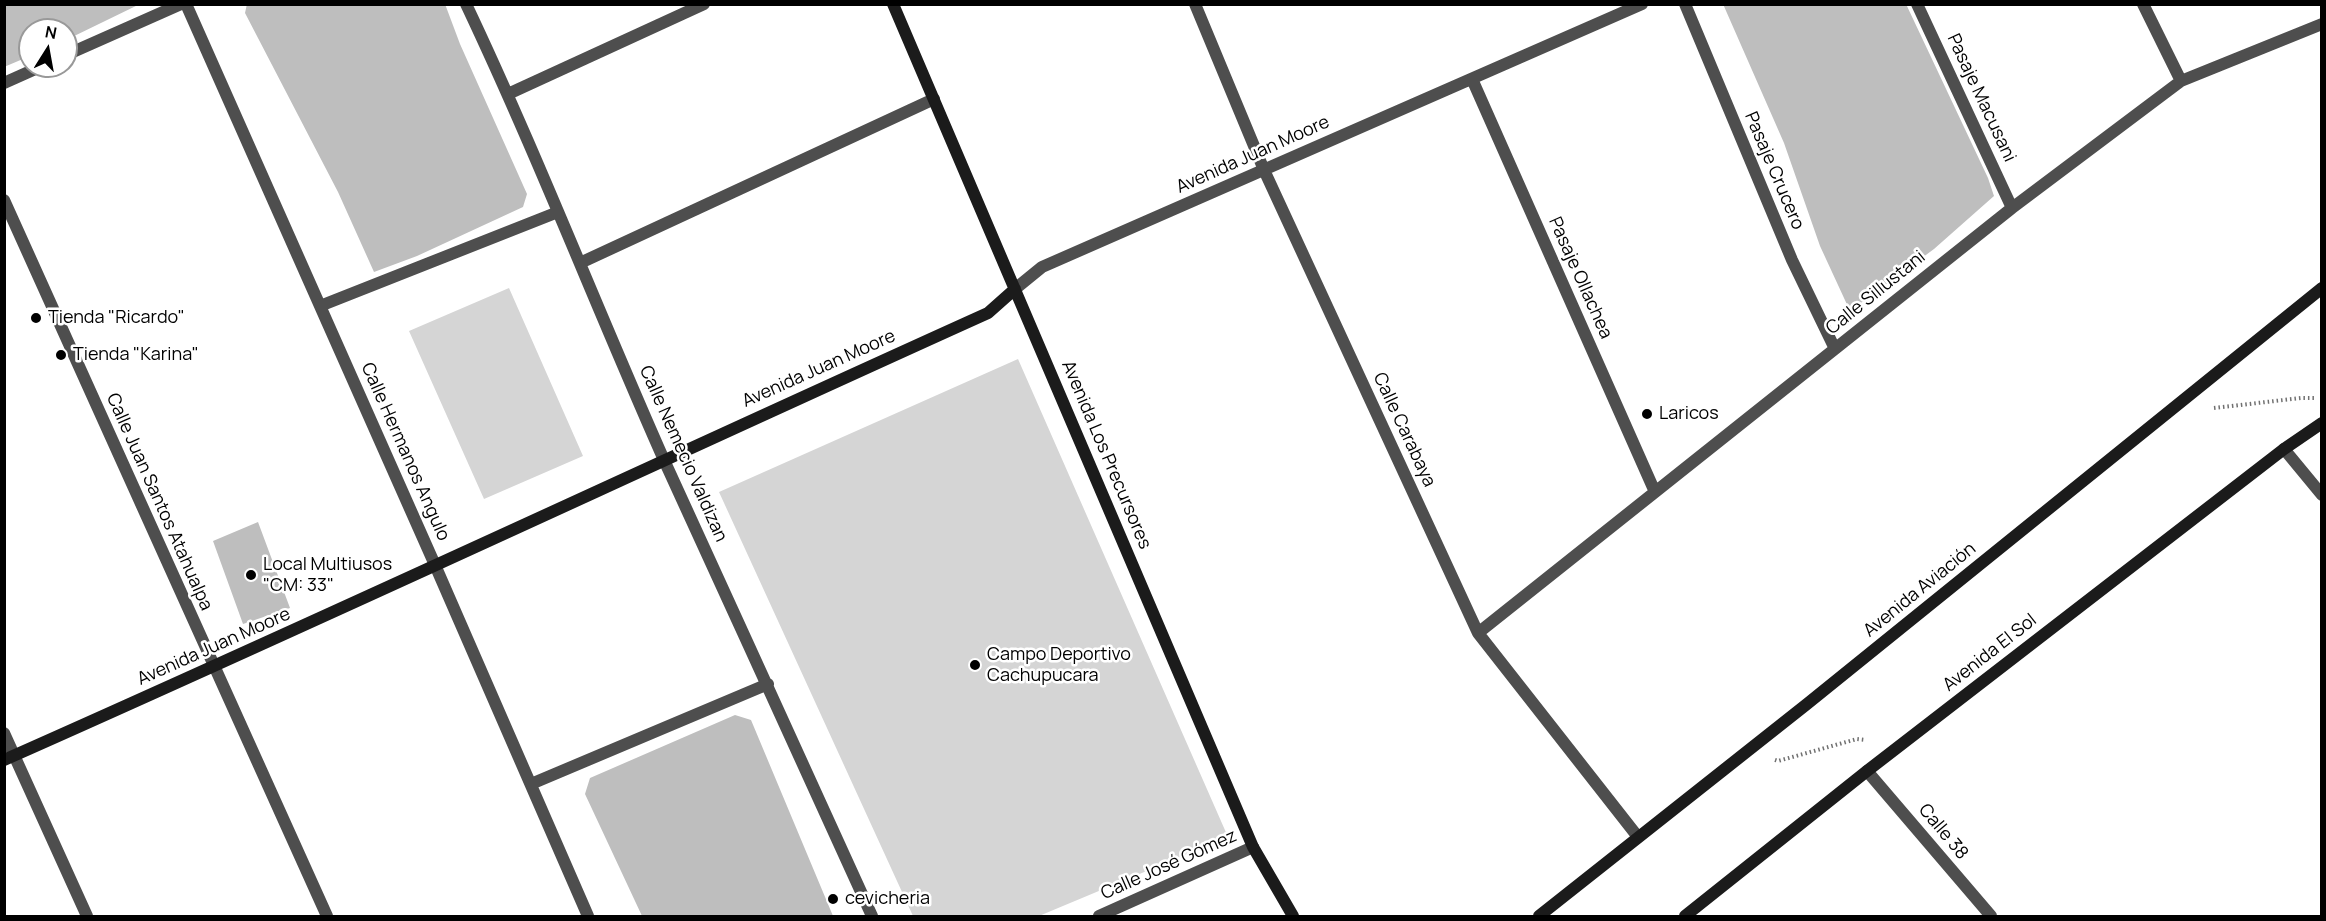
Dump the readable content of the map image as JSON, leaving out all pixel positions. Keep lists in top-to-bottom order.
{
  "streets": {
    "street": [
      "Pasaje Macusani",
      "Avenida Juan Moore",
      "Pasaje Crucero",
      "Pasaje Ollachea",
      "Calle Sillustani",
      "Calle Carabaya",
      "Calle Hermanos Angulo",
      "Calle Nemecio Valdizan",
      "Avenida Los Precursores",
      "Calle Juan Santos Atahualpa",
      "Avenida Aviación",
      "Avenida El Sol",
      "Calle 38",
      "Calle José Gómez"
    ]
  },
  "crossings": [
    ["Pasaje Macusani", "Calle Sillustani"],
    ["Avenida Juan Moore", "Pasaje Ollachea"],
    ["Avenida Juan Moore", "Calle Carabaya"],
    ["Avenida Juan Moore", "Calle Hermanos Angulo"],
    ["Avenida Juan Moore", "Calle Nemecio Valdizan"],
    ["Avenida Juan Moore", "Avenida Los Precursores"],
    ["Avenida Juan Moore", "Calle Juan Santos Atahualpa"],
    ["Pasaje Crucero", "Calle Sillustani"],
    ["Pasaje Ollachea", "Calle Sillustani"],
    ["Calle Sillustani", "Calle Carabaya"],
    ["Calle Carabaya", "Avenida Aviación"],
    ["Avenida Los Precursores", "Calle José Gómez"],
    ["Avenida El Sol", "Calle 38"]
  ],
  "places": [
    "Tienda \"Ricardo\"",
    "Tienda \"Karina\"",
    "Laricos",
    "Local Multiusos \"CM: 33\"",
    "Campo Deportivo Cachupucara",
    "cevicheria"
  ],
  "north": "top"
}
